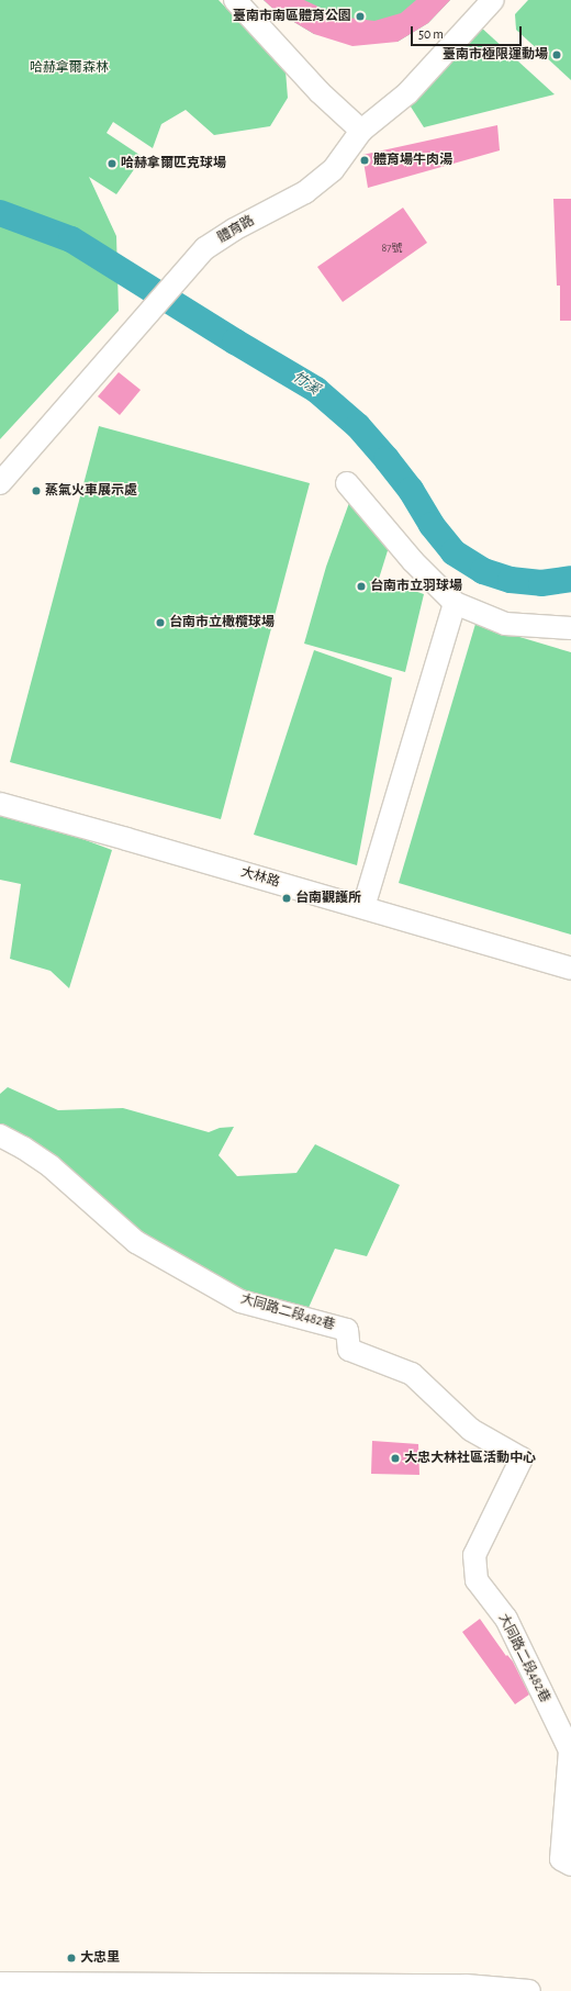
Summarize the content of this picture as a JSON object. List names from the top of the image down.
{
  "streets": {
    "street": ["體育路", "大林路", "大同路二段482巷"]
  },
  "water": ["竹溪"],
  "parks": ["哈赫拿爾森林"],
  "places": [
    "臺南市南區體育公園",
    "臺南市極限運動場",
    "體育場牛肉湯",
    "哈赫拿爾匹克球場",
    "蒸氣火車展示處",
    "台南市立羽球場",
    "台南市立橄欖球場",
    "台南觀護所",
    "大忠大林社區活動中心",
    "大忠里"
  ],
  "house_numbers": ["87號"],
  "scale_bar": "50 m"
}
